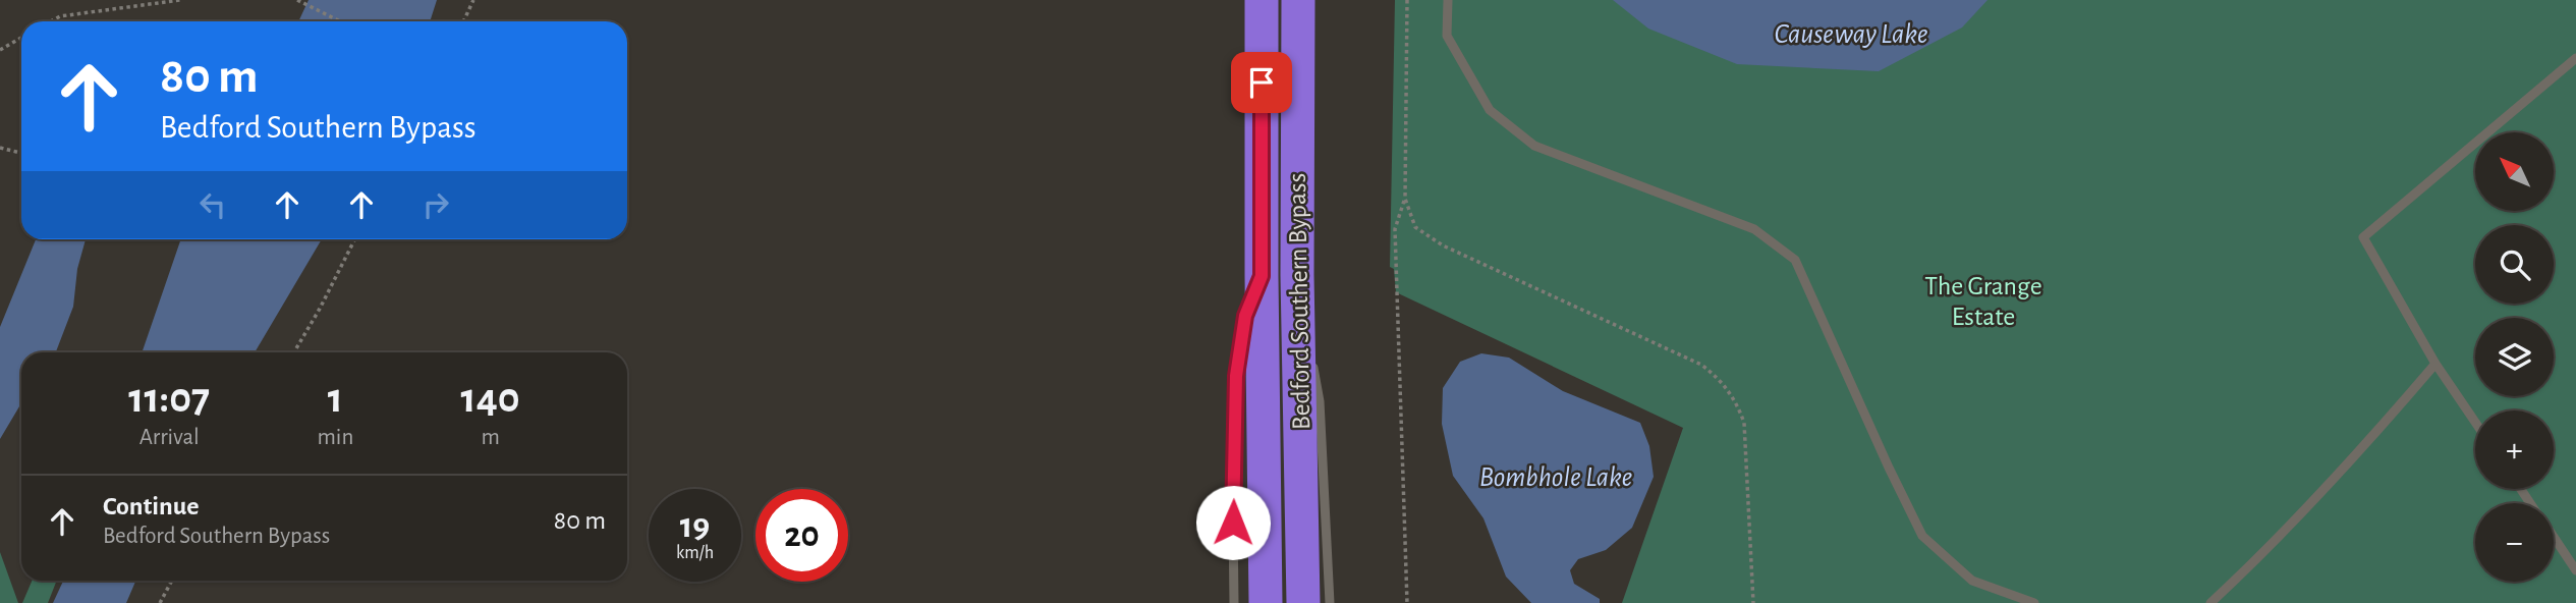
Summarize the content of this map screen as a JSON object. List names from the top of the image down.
{
  "streets": {
    "highway": ["Bedford Southern Bypass"]
  },
  "water": ["Causeway Lake", "Bombhole Lake"],
  "parks": ["The Grange Estate"],
  "north": "top left",
  "page": {
    "turn": ["80 m", "Bedford Southern Bypass"],
    "map_buttons": ["+", "−"],
    "eta": [
      "11:07",
      "Arrival",
      "1",
      "min",
      "140",
      "m"
    ],
    "list": [
      {
        "name": "Continue",
        "note": "Bedford Southern Bypass",
        "value": "80 m"
      }
    ],
    "speed": "19 km/h",
    "limit": "20"
  }
}
